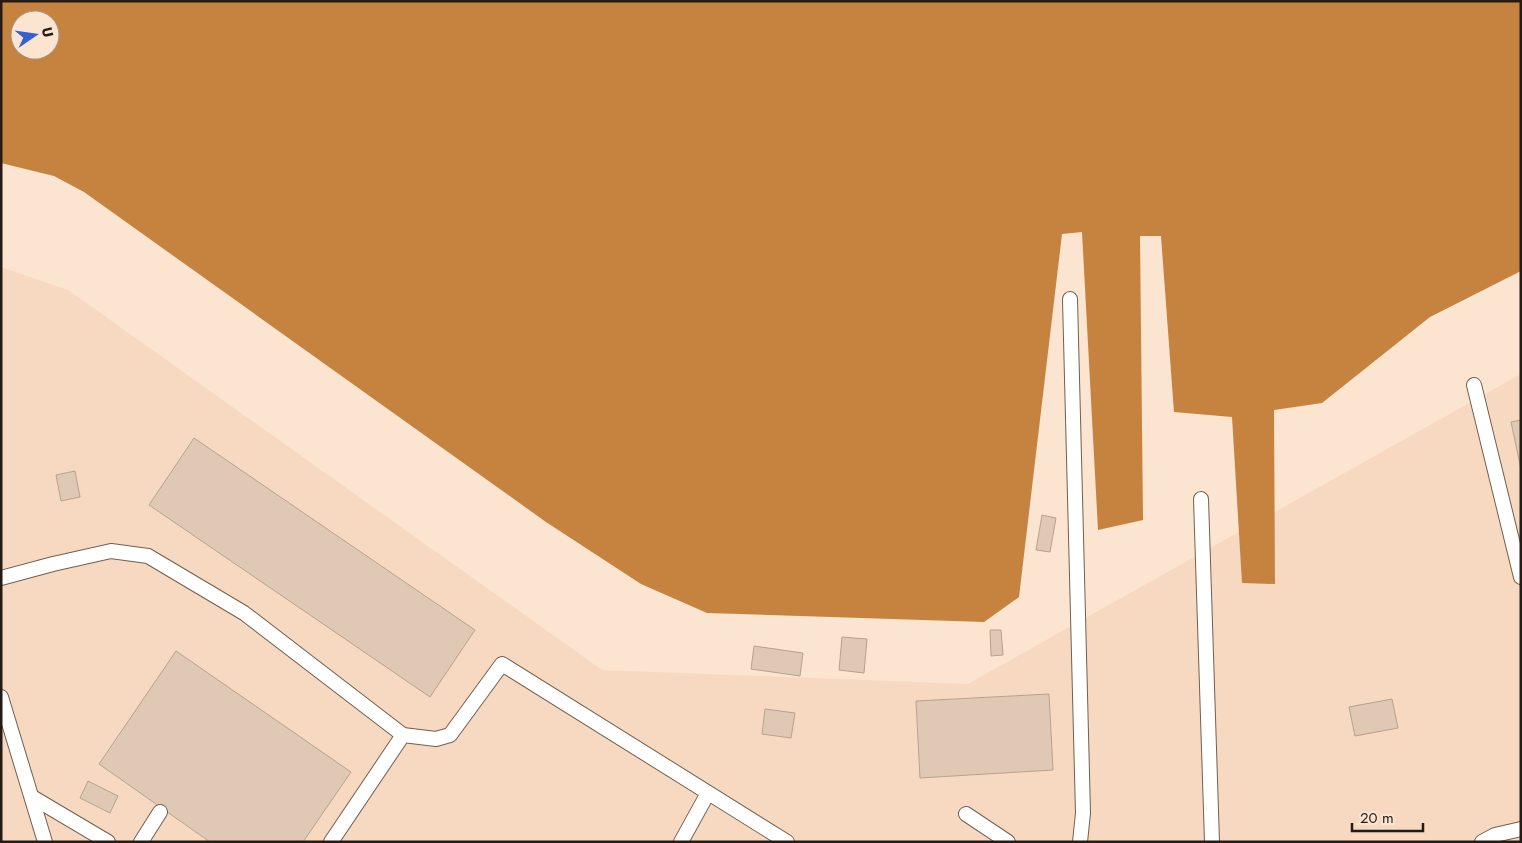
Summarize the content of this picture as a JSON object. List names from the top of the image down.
{
  "scale_bar": "20 m",
  "north": "right"
}
